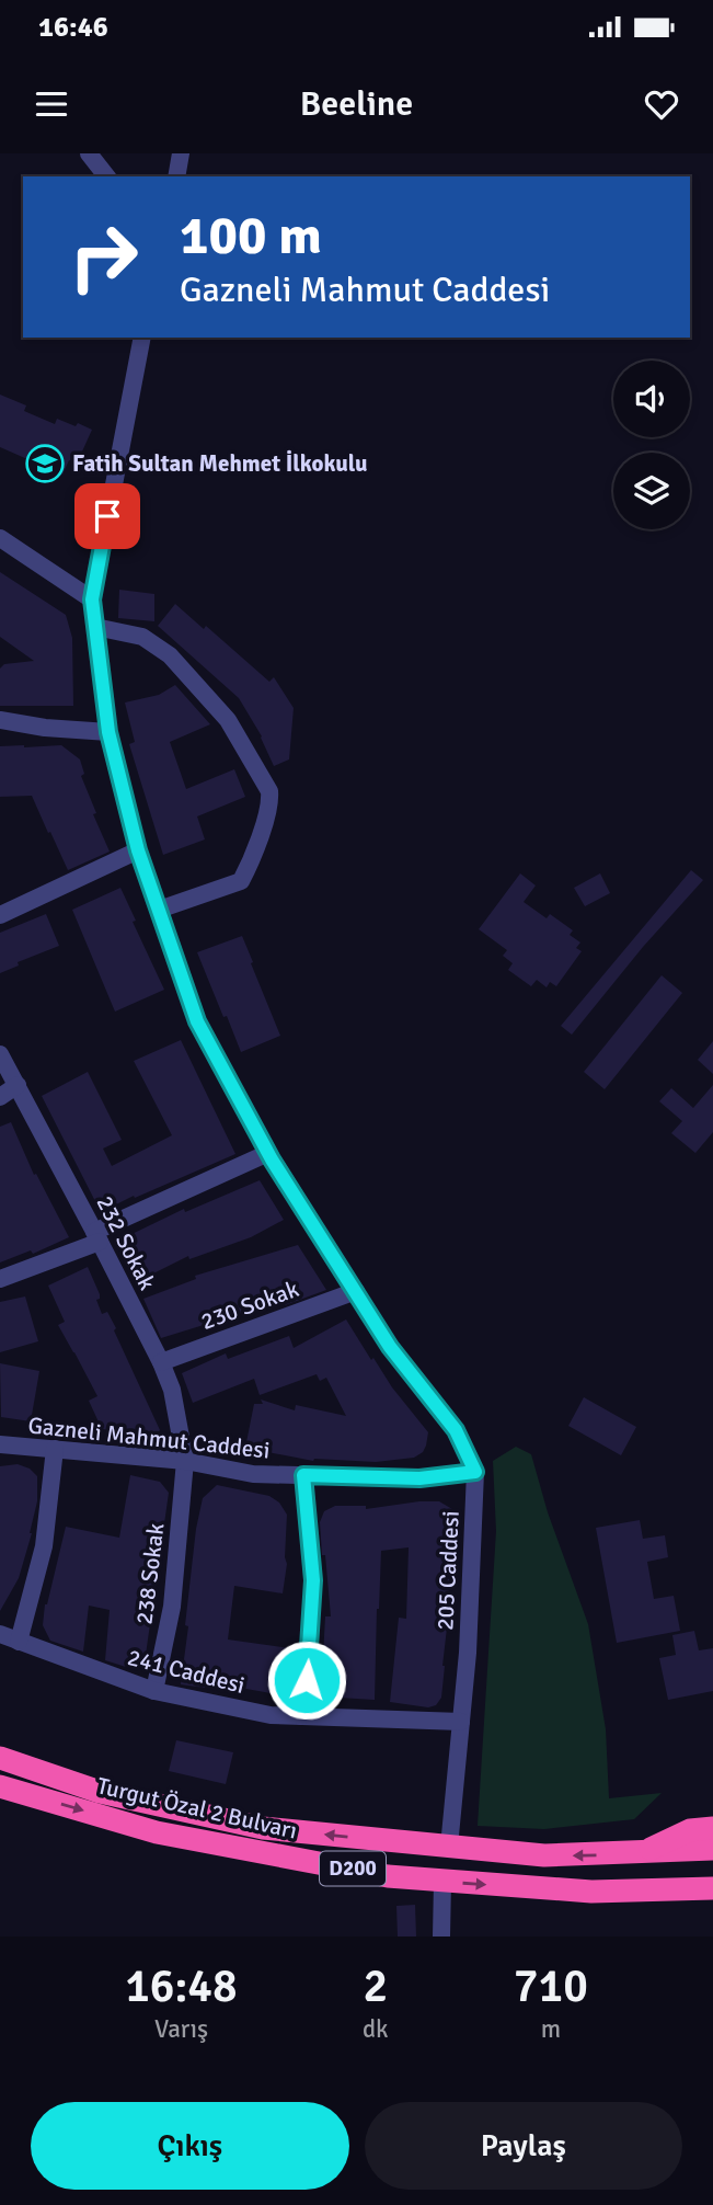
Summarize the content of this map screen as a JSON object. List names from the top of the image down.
{
  "streets": {
    "highway": ["Turgut Özal 2 Bulvarı", "D200"],
    "street": [
      "232 Sokak",
      "230 Sokak",
      "Gazneli Mahmut Caddesi",
      "205 Caddesi",
      "238 Sokak",
      "241 Caddesi"
    ]
  },
  "crossings": [
    ["232 Sokak", "230 Sokak"],
    ["232 Sokak", "Gazneli Mahmut Caddesi"],
    ["232 Sokak", "238 Sokak"],
    ["230 Sokak", "205 Caddesi"],
    ["Gazneli Mahmut Caddesi", "205 Caddesi"],
    ["Gazneli Mahmut Caddesi", "238 Sokak"],
    ["205 Caddesi", "241 Caddesi"],
    ["205 Caddesi", "Turgut Özal 2 Bulvarı"],
    ["238 Sokak", "241 Caddesi"]
  ],
  "places": {
    "school or university": ["Fatih Sultan Mehmet İlkokulu"]
  },
  "page": {
    "status": "16:46",
    "header": "Beeline",
    "turn": ["100 m", "Gazneli Mahmut Caddesi"],
    "eta": [
      "16:48",
      "Varış",
      "2",
      "dk",
      "710",
      "m"
    ],
    "buttons": ["Çıkış", "Paylaş"]
  }
}
